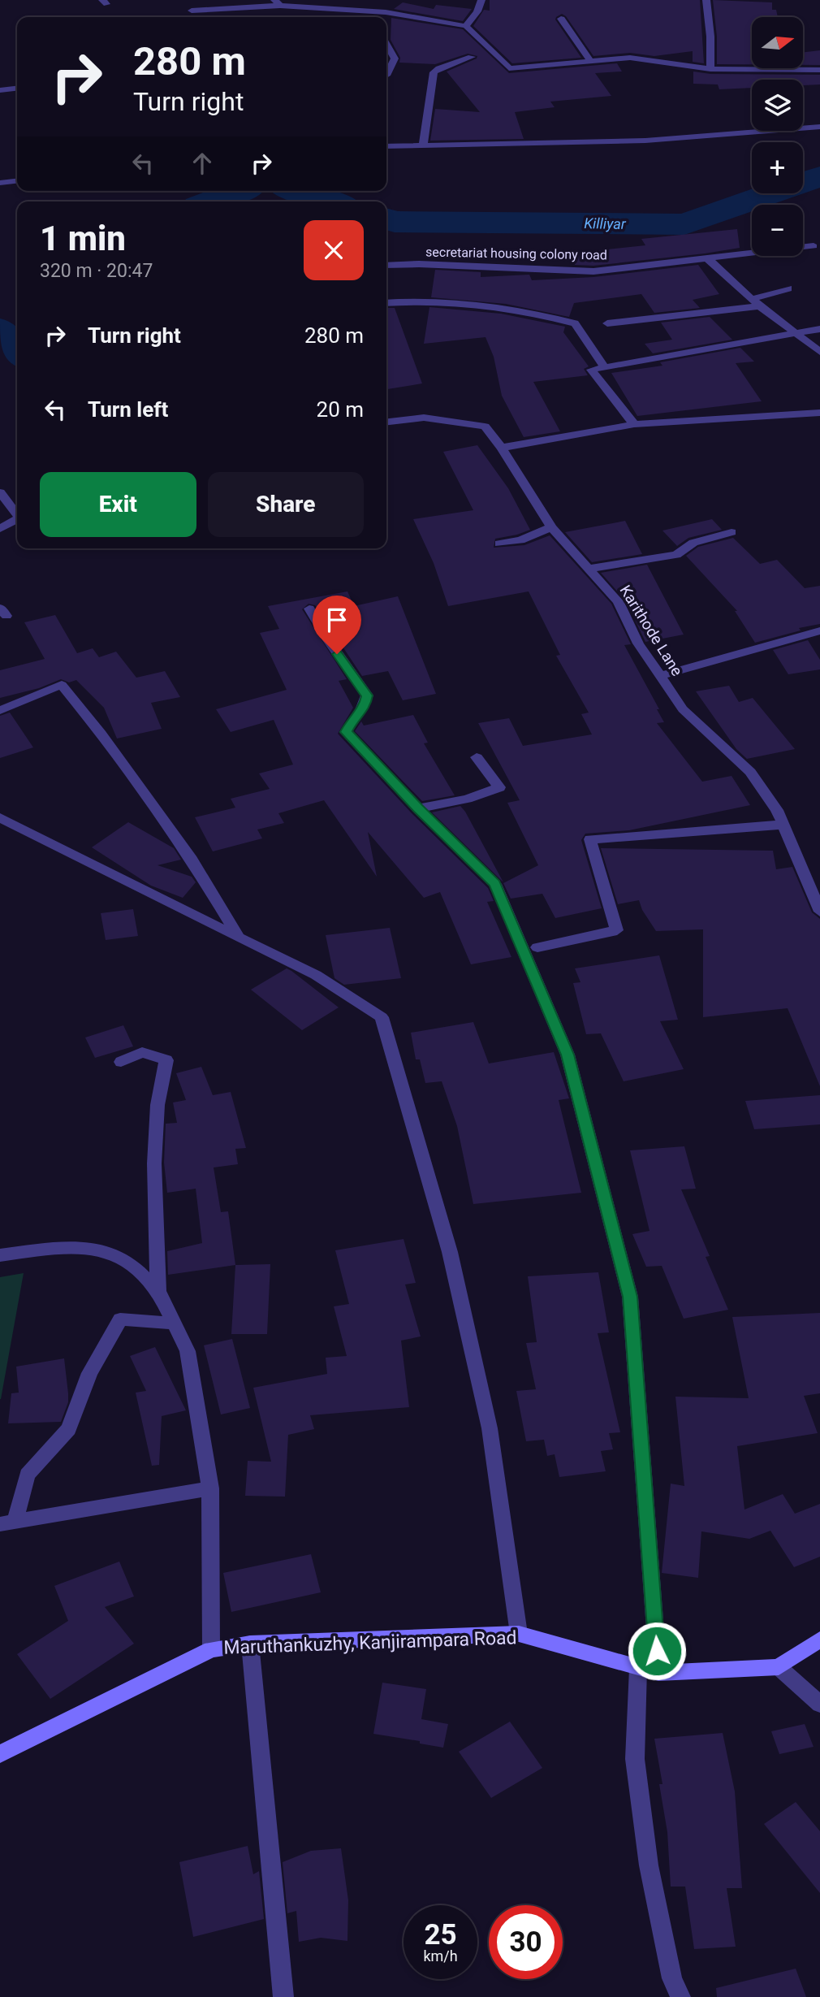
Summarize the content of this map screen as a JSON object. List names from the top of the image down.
{
  "streets": {
    "main road": ["Maruthankuzhy, Kanjirampara Road"],
    "street": ["secretariat housing colony road", "Karithode Lane"]
  },
  "water": ["Killiyar"],
  "north": "right",
  "page": {
    "map_buttons": ["+", "−"],
    "turn": ["280 m", "Turn right"],
    "heading": ["1 min", "320 m · 20:47"],
    "list": [
      {
        "name": "Turn right",
        "value": "280 m"
      },
      {
        "name": "Turn left",
        "value": "20 m"
      }
    ],
    "buttons": ["Exit", "Share"],
    "speed": "25 km/h",
    "limit": "30"
  }
}
